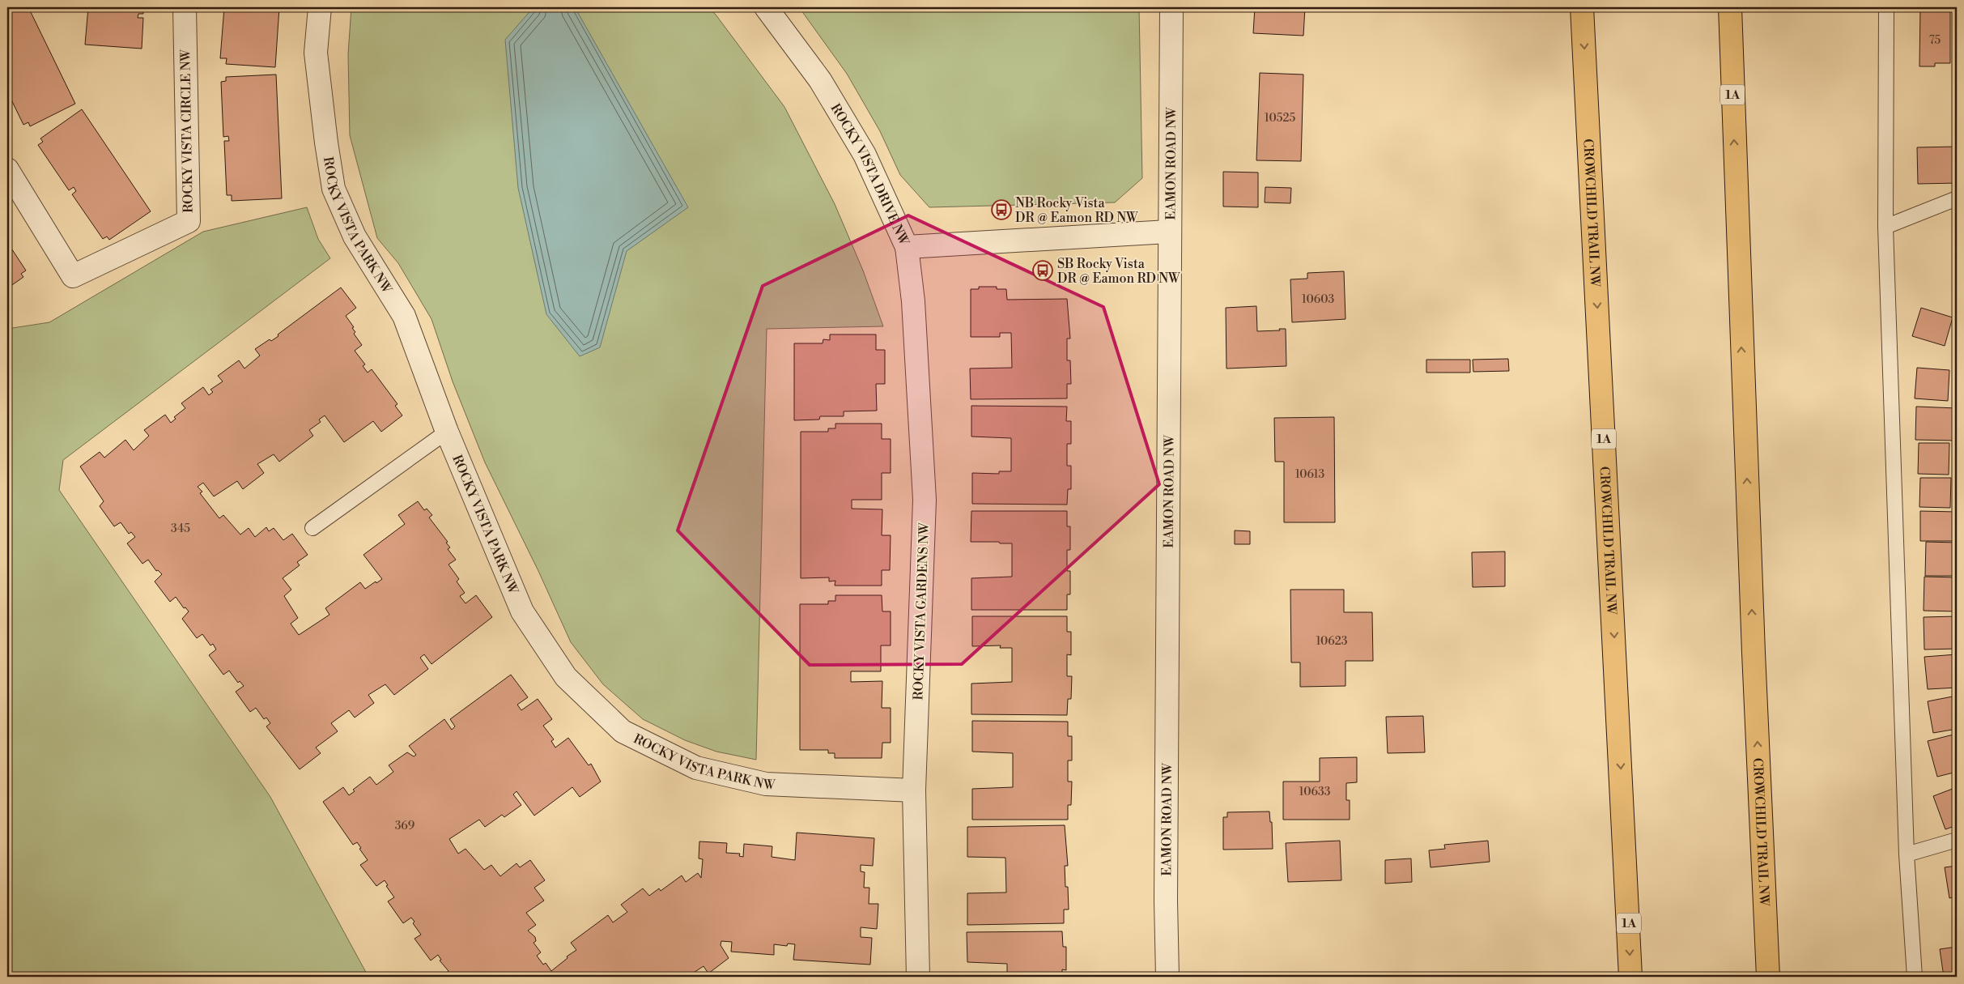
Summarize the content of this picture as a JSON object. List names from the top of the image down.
{
  "streets": {
    "highway": ["1A", "CROWCHILD TRAIL NW"],
    "street": [
      "ROCKY VISTA CIRCLE NW",
      "EAMON ROAD NW",
      "ROCKY VISTA DRIVE NW",
      "ROCKY VISTA PARK NW",
      "ROCKY VISTA GARDENS NW"
    ]
  },
  "crossings": [
    ["EAMON ROAD NW", "ROCKY VISTA DRIVE NW"],
    ["ROCKY VISTA DRIVE NW", "ROCKY VISTA GARDENS NW"],
    ["ROCKY VISTA PARK NW", "ROCKY VISTA GARDENS NW"]
  ],
  "places": {
    "bus stop": ["NB Rocky Vista DR @ Eamon RD NW", "SB Rocky Vista DR @ Eamon RD NW"]
  },
  "house_numbers": [
    "75",
    "10525",
    "10603",
    "10613",
    "345",
    "10623",
    "10633",
    "369"
  ]
}
